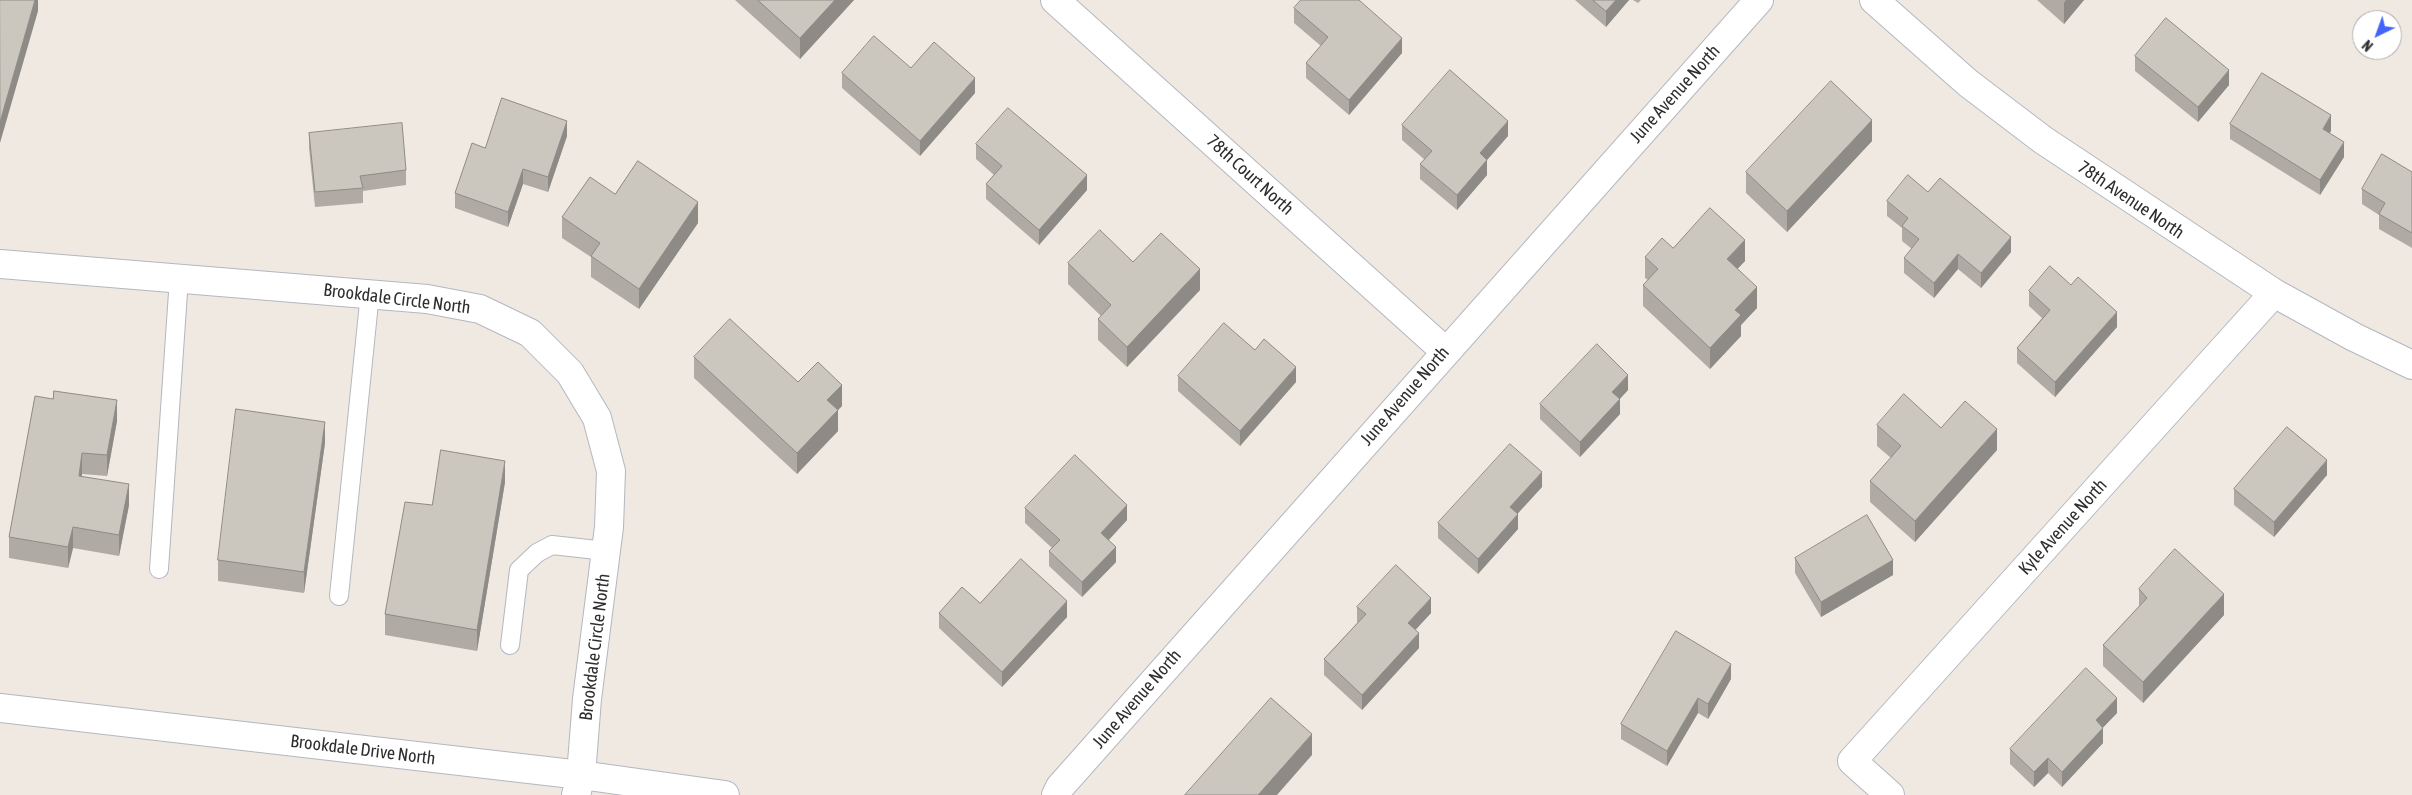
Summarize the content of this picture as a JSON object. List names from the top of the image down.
{
  "streets": {
    "street": [
      "June Avenue North",
      "78th Court North",
      "78th Avenue North",
      "Brookdale Circle North",
      "Kyle Avenue North",
      "Brookdale Drive North"
    ]
  },
  "crossings": [
    ["June Avenue North", "78th Court North"],
    ["78th Avenue North", "Kyle Avenue North"],
    ["Brookdale Circle North", "Brookdale Drive North"]
  ],
  "north": "bottom left"
}
